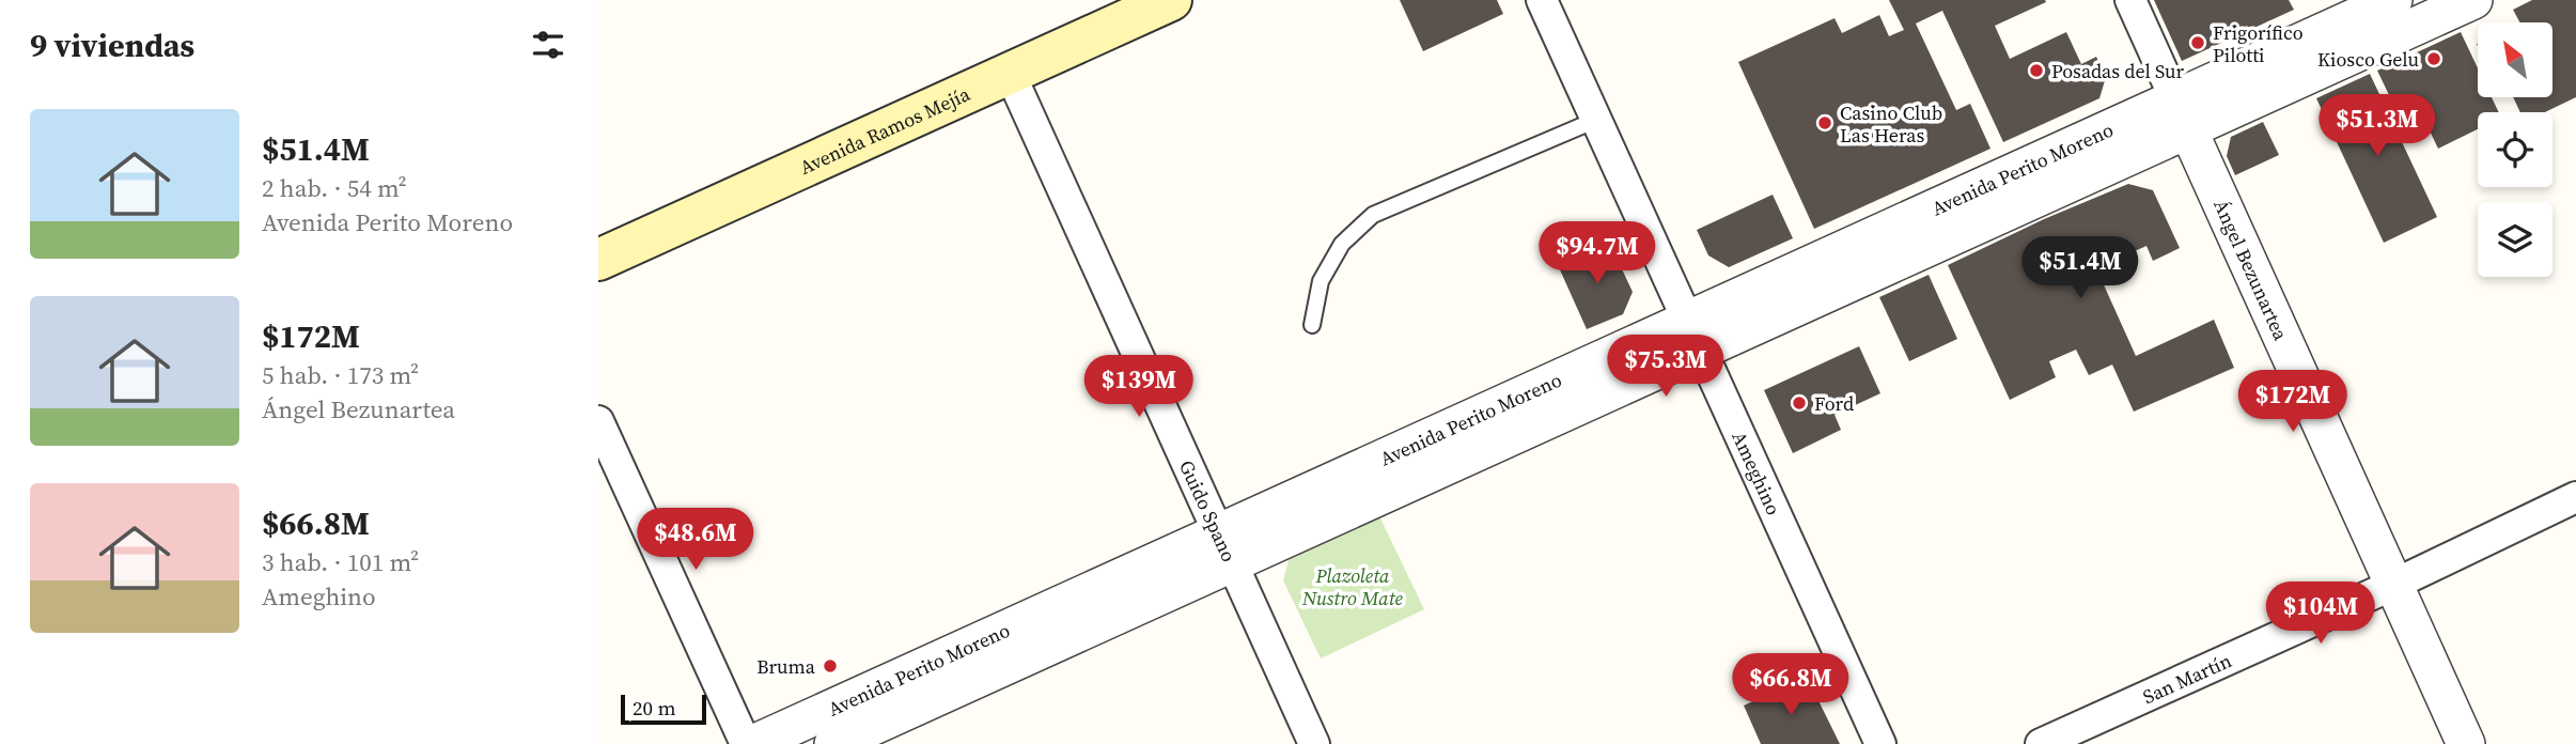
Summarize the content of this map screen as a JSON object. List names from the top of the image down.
{
  "streets": {
    "main road": ["Avenida Ramos Mejía"],
    "street": [
      "Avenida Perito Moreno",
      "Ángel Bezunartea",
      "Ameghino",
      "Guido Spano",
      "San Martín"
    ]
  },
  "crossings": [
    ["Avenida Ramos Mejía", "Guido Spano"],
    ["Avenida Perito Moreno", "Ángel Bezunartea"],
    ["Avenida Perito Moreno", "Ameghino"],
    ["Avenida Perito Moreno", "Guido Spano"],
    ["Ángel Bezunartea", "San Martín"]
  ],
  "parks": ["Plazoleta Nustro Mate"],
  "places": [
    "Frigorífico Pilotti",
    "Kiosco Gelu",
    "Posadas del Sur",
    "Casino Club Las Heras",
    "Ford",
    "Bruma"
  ],
  "scale_bar": "20 m",
  "north": "top left",
  "page": {
    "heading": "9 viviendas",
    "list": [
      {
        "name": "$51.4M",
        "note": "2 hab. · 54 m² · Avenida Perito Moreno"
      },
      {
        "name": "$172M",
        "note": "5 hab. · 173 m² · Ángel Bezunartea"
      },
      {
        "name": "$66.8M",
        "note": "3 hab. · 101 m² · Ameghino"
      }
    ],
    "price": [
      "$51.3M",
      "$94.7M",
      "$51.4M",
      "$75.3M",
      "$139M",
      "$172M",
      "$48.6M",
      "$104M",
      "$66.8M"
    ],
    "scale": "20 m"
  }
}
